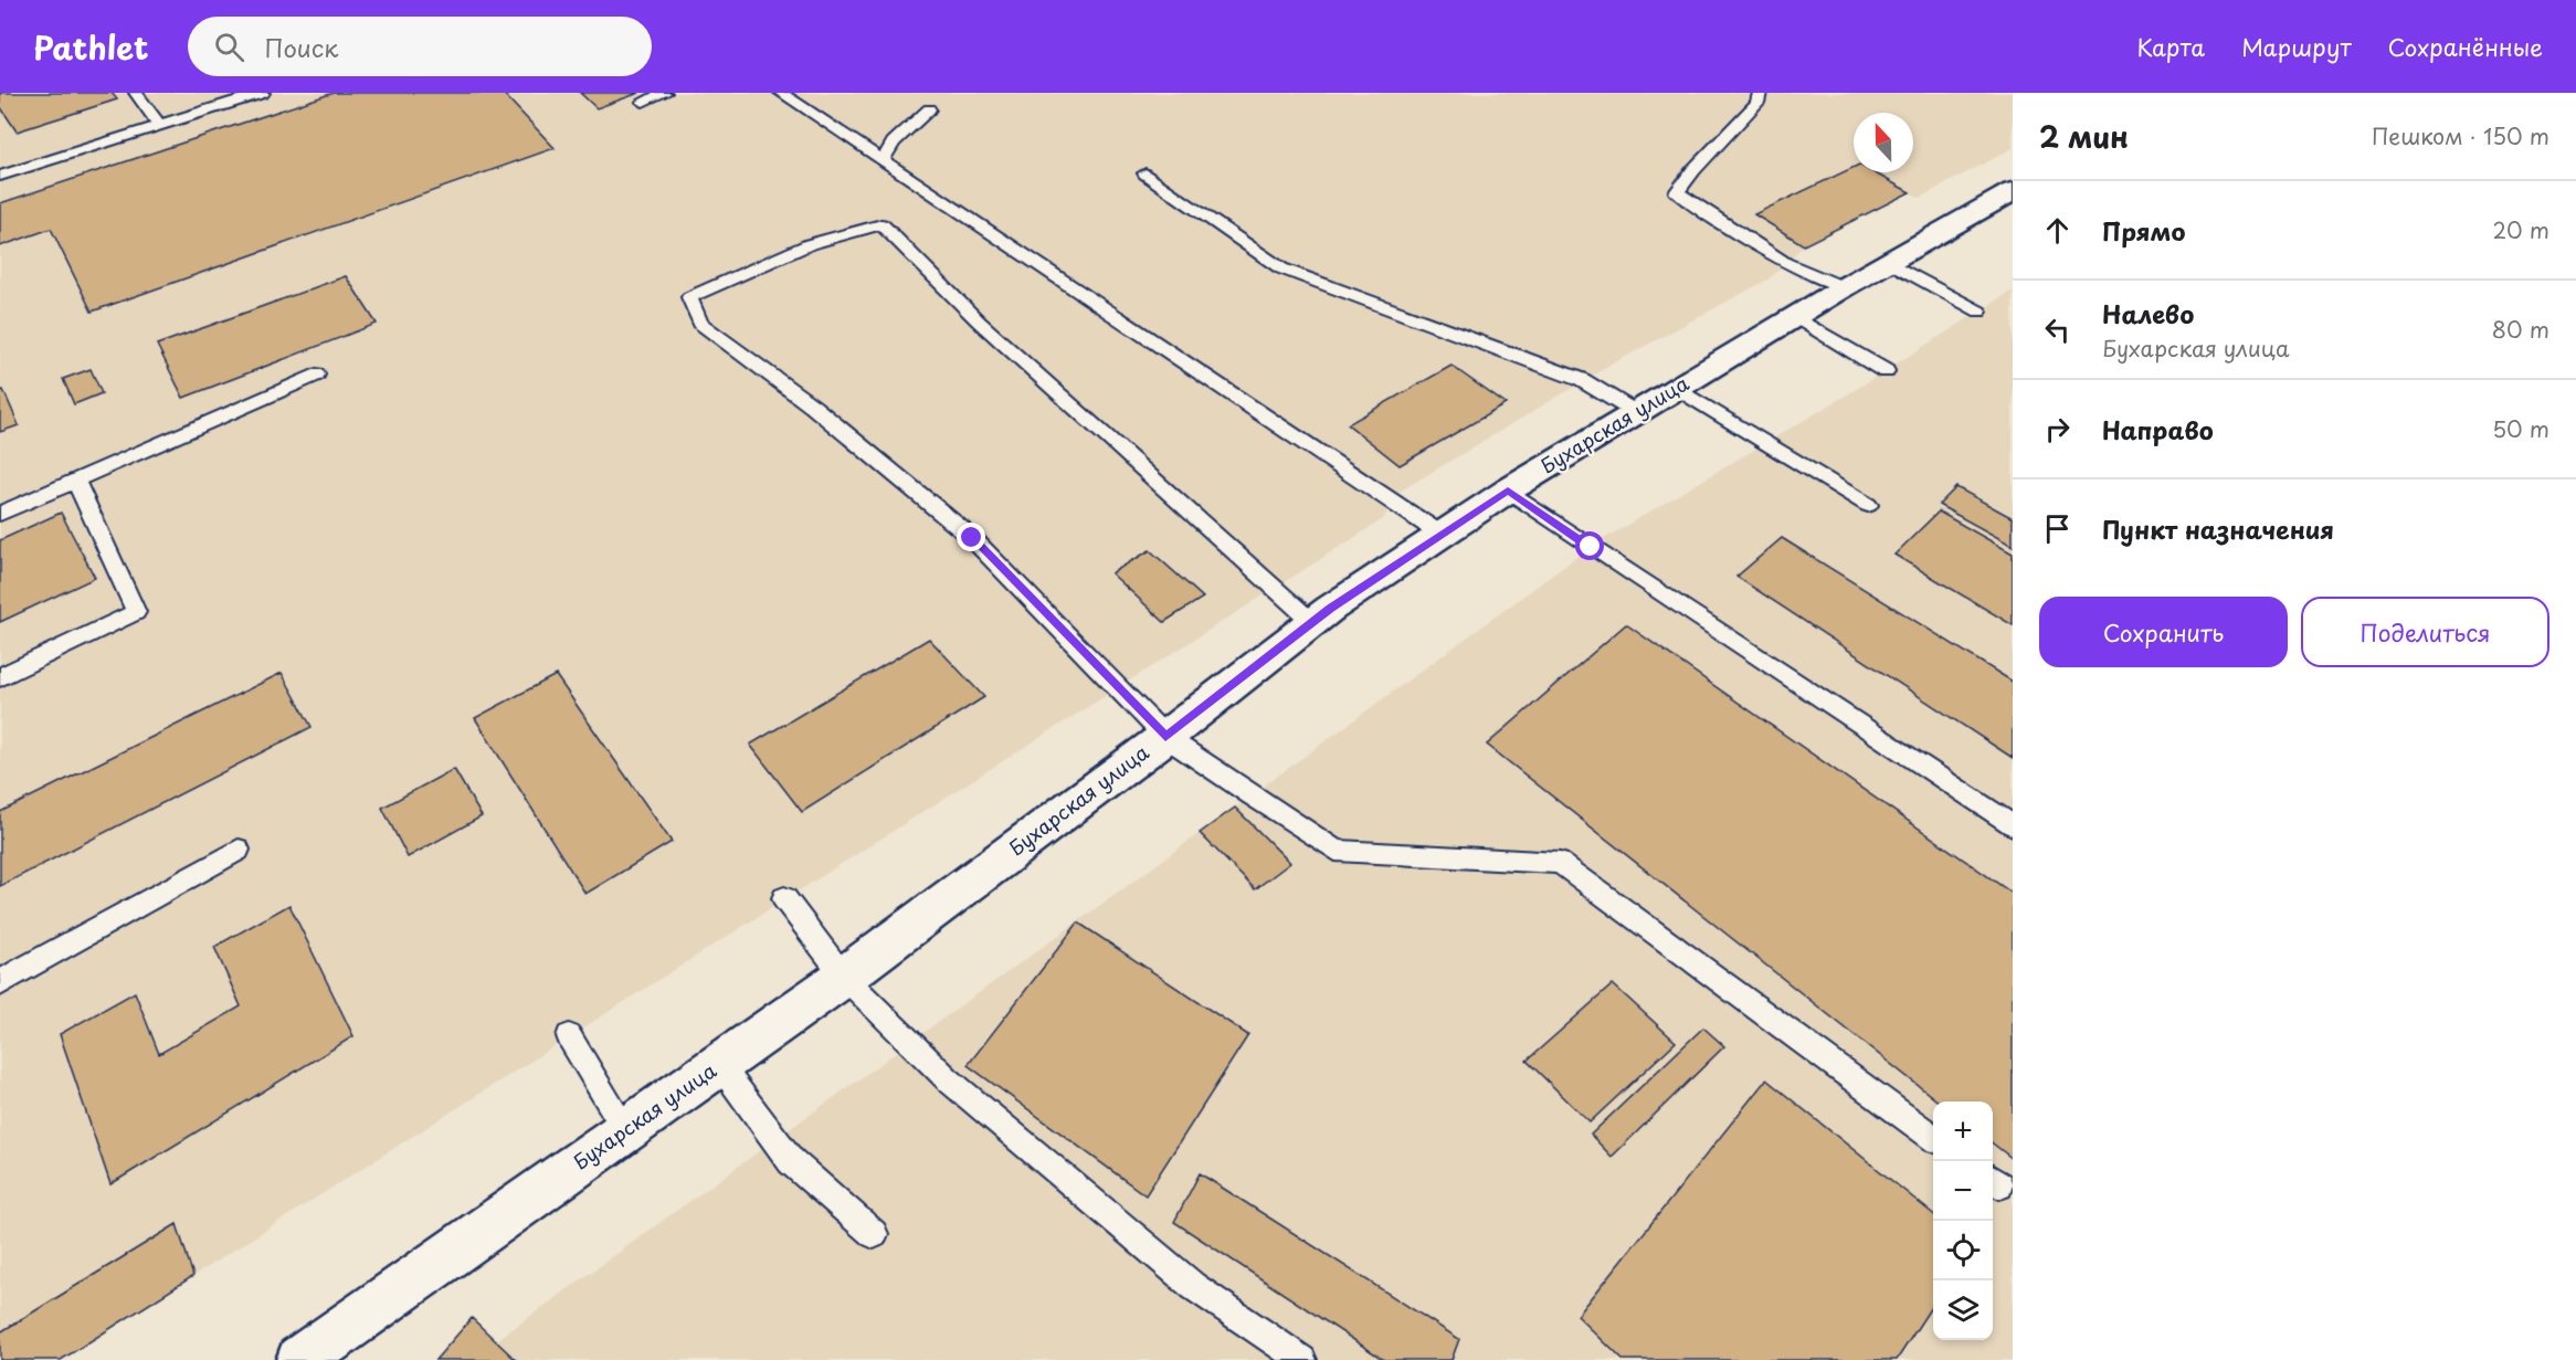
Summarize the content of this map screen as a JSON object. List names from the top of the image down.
{
  "streets": {
    "street": ["Бухарская улица"]
  },
  "north": "top",
  "page": {
    "header": "Pathlet",
    "search": "Поиск",
    "nav": ["Карта", "Маршрут", "Сохранённые"],
    "heading": ["2 мин", "Пешком · 150 m"],
    "list": [
      ["Прямо", "20 m"],
      ["Налево", "Бухарская улица", "80 m"],
      ["Направо", "50 m"],
      "Пункт назначения"
    ],
    "buttons": ["Сохранить", "Поделиться"],
    "map_buttons": ["+", "−"]
  }
}
